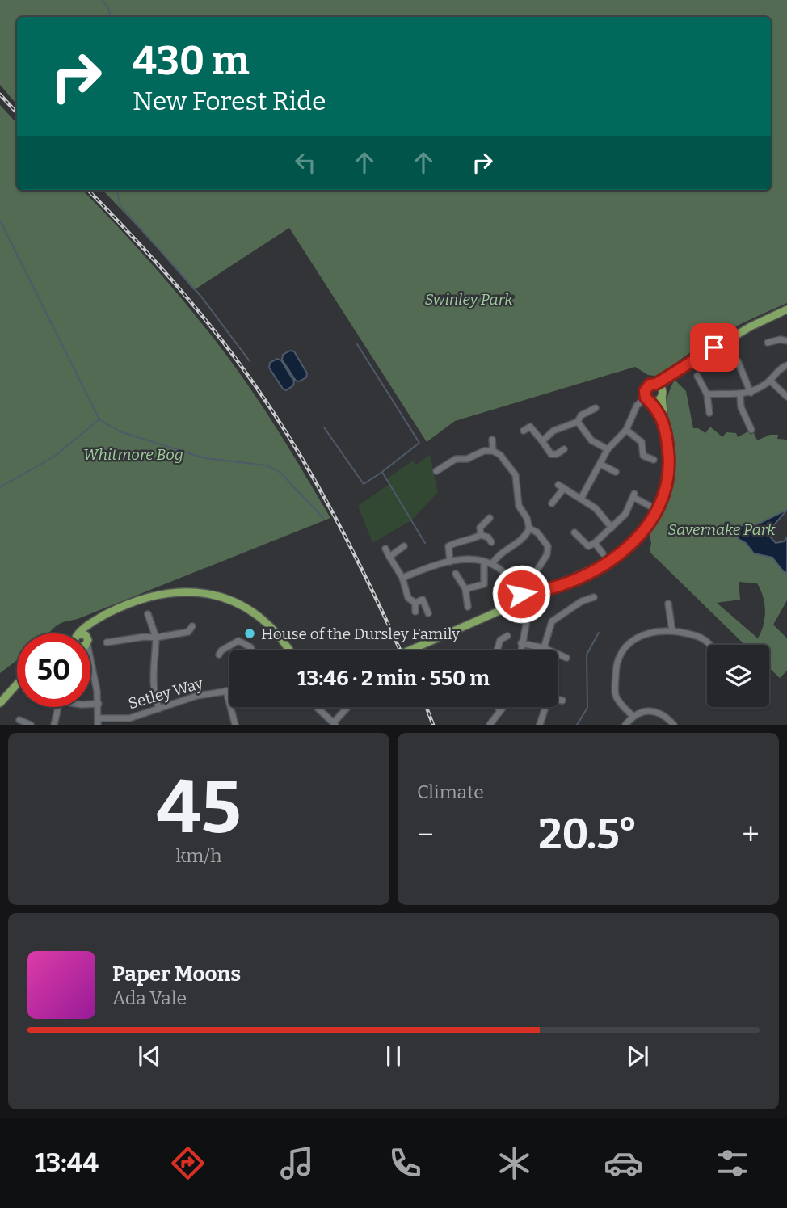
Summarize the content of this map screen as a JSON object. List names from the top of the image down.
{
  "streets": {
    "street": ["Setley Way"]
  },
  "parks": ["Swinley Park", "Whitmore Bog", "Savernake Park"],
  "places": ["House of the Dursley Family"],
  "page": {
    "turn": ["430 m", "New Forest Ride"],
    "limit": "50",
    "trip": "13:46 · 2 min · 550 m",
    "tile": [
      ["45", "km/h"],
      "Climate"
    ],
    "heat": ["−", "20.5°", "+"],
    "song": ["Paper Moons", "Ada Vale"],
    "tabs": "13:44"
  }
}
